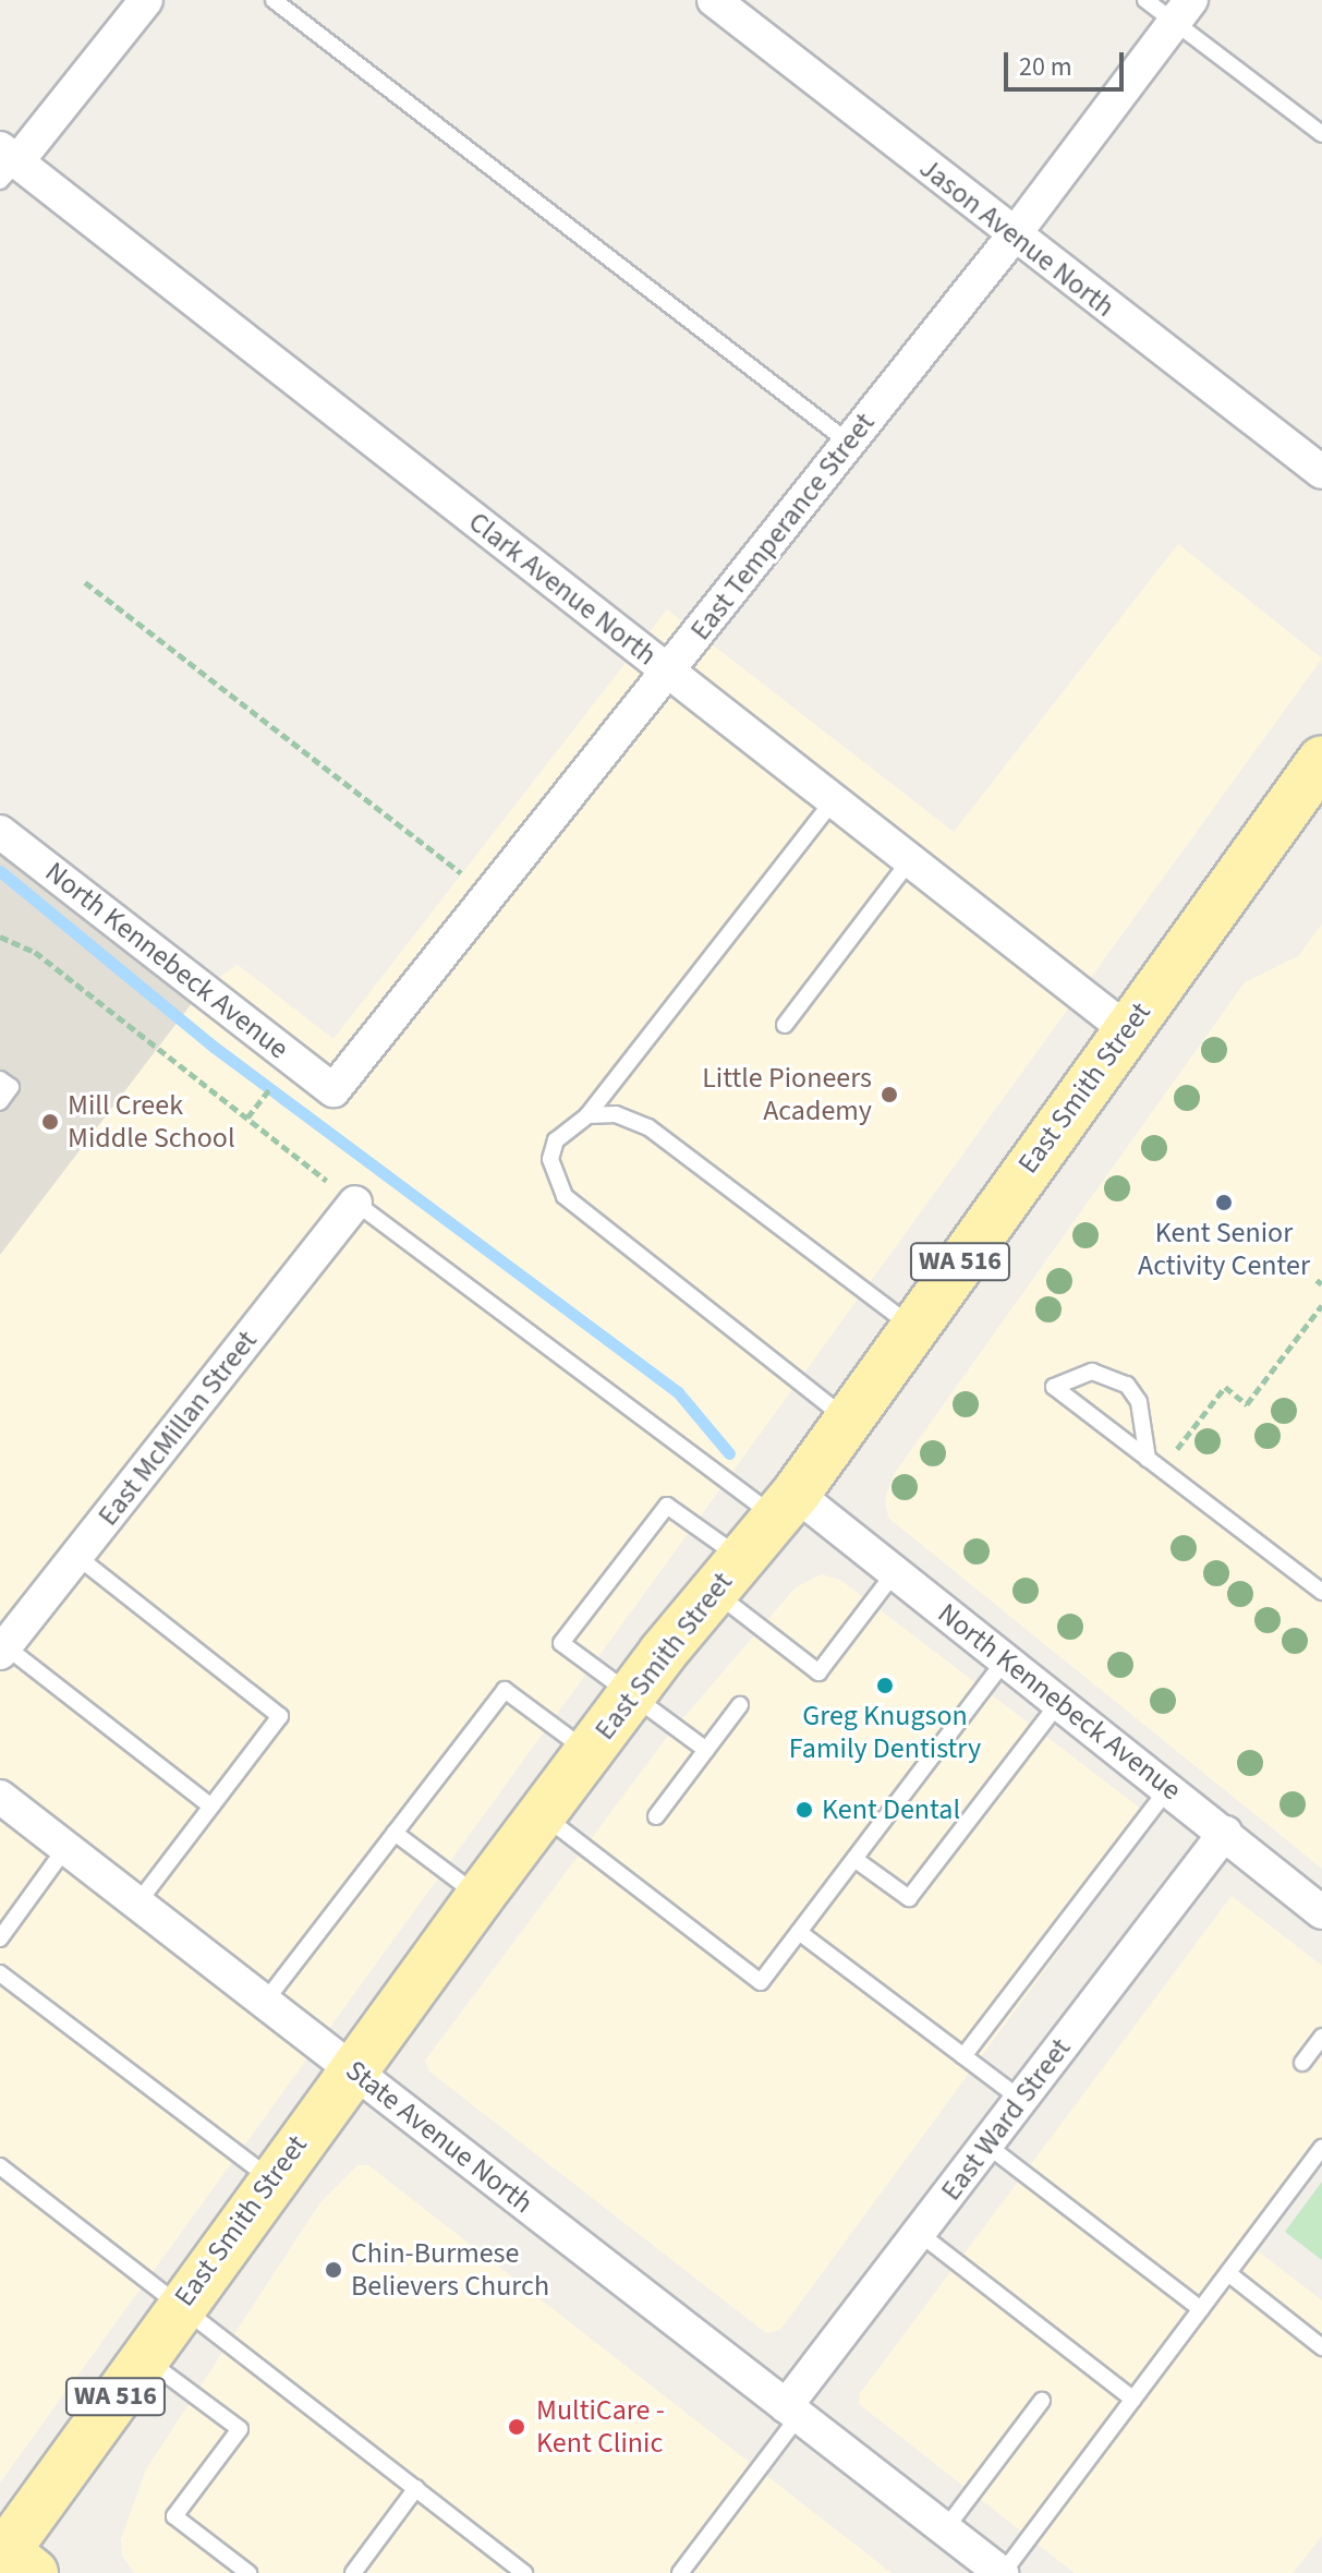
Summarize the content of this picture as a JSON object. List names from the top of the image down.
{
  "streets": {
    "main road": ["East Smith Street", "WA 516"],
    "street": [
      "Jason Avenue North",
      "East Temperance Street",
      "Clark Avenue North",
      "North Kennebeck Avenue",
      "East McMillan Street",
      "East Ward Street",
      "State Avenue North"
    ]
  },
  "crossings": [
    ["Jason Avenue North", "East Temperance Street"],
    ["East Temperance Street", "Clark Avenue North"],
    ["East Temperance Street", "North Kennebeck Avenue"],
    ["Clark Avenue North", "East Smith Street"],
    ["North Kennebeck Avenue", "East Smith Street"],
    ["North Kennebeck Avenue", "East Ward Street"],
    ["East Smith Street", "State Avenue North"],
    ["East Ward Street", "State Avenue North"]
  ],
  "places": [
    "Little Pioneers Academy",
    "Mill Creek Middle School",
    "Kent Senior Activity Center",
    "Greg Knugson Family Dentistry",
    "Kent Dental",
    "Chin-Burmese Believers Church",
    "MultiCare - Kent Clinic"
  ],
  "scale_bar": "20 m"
}
